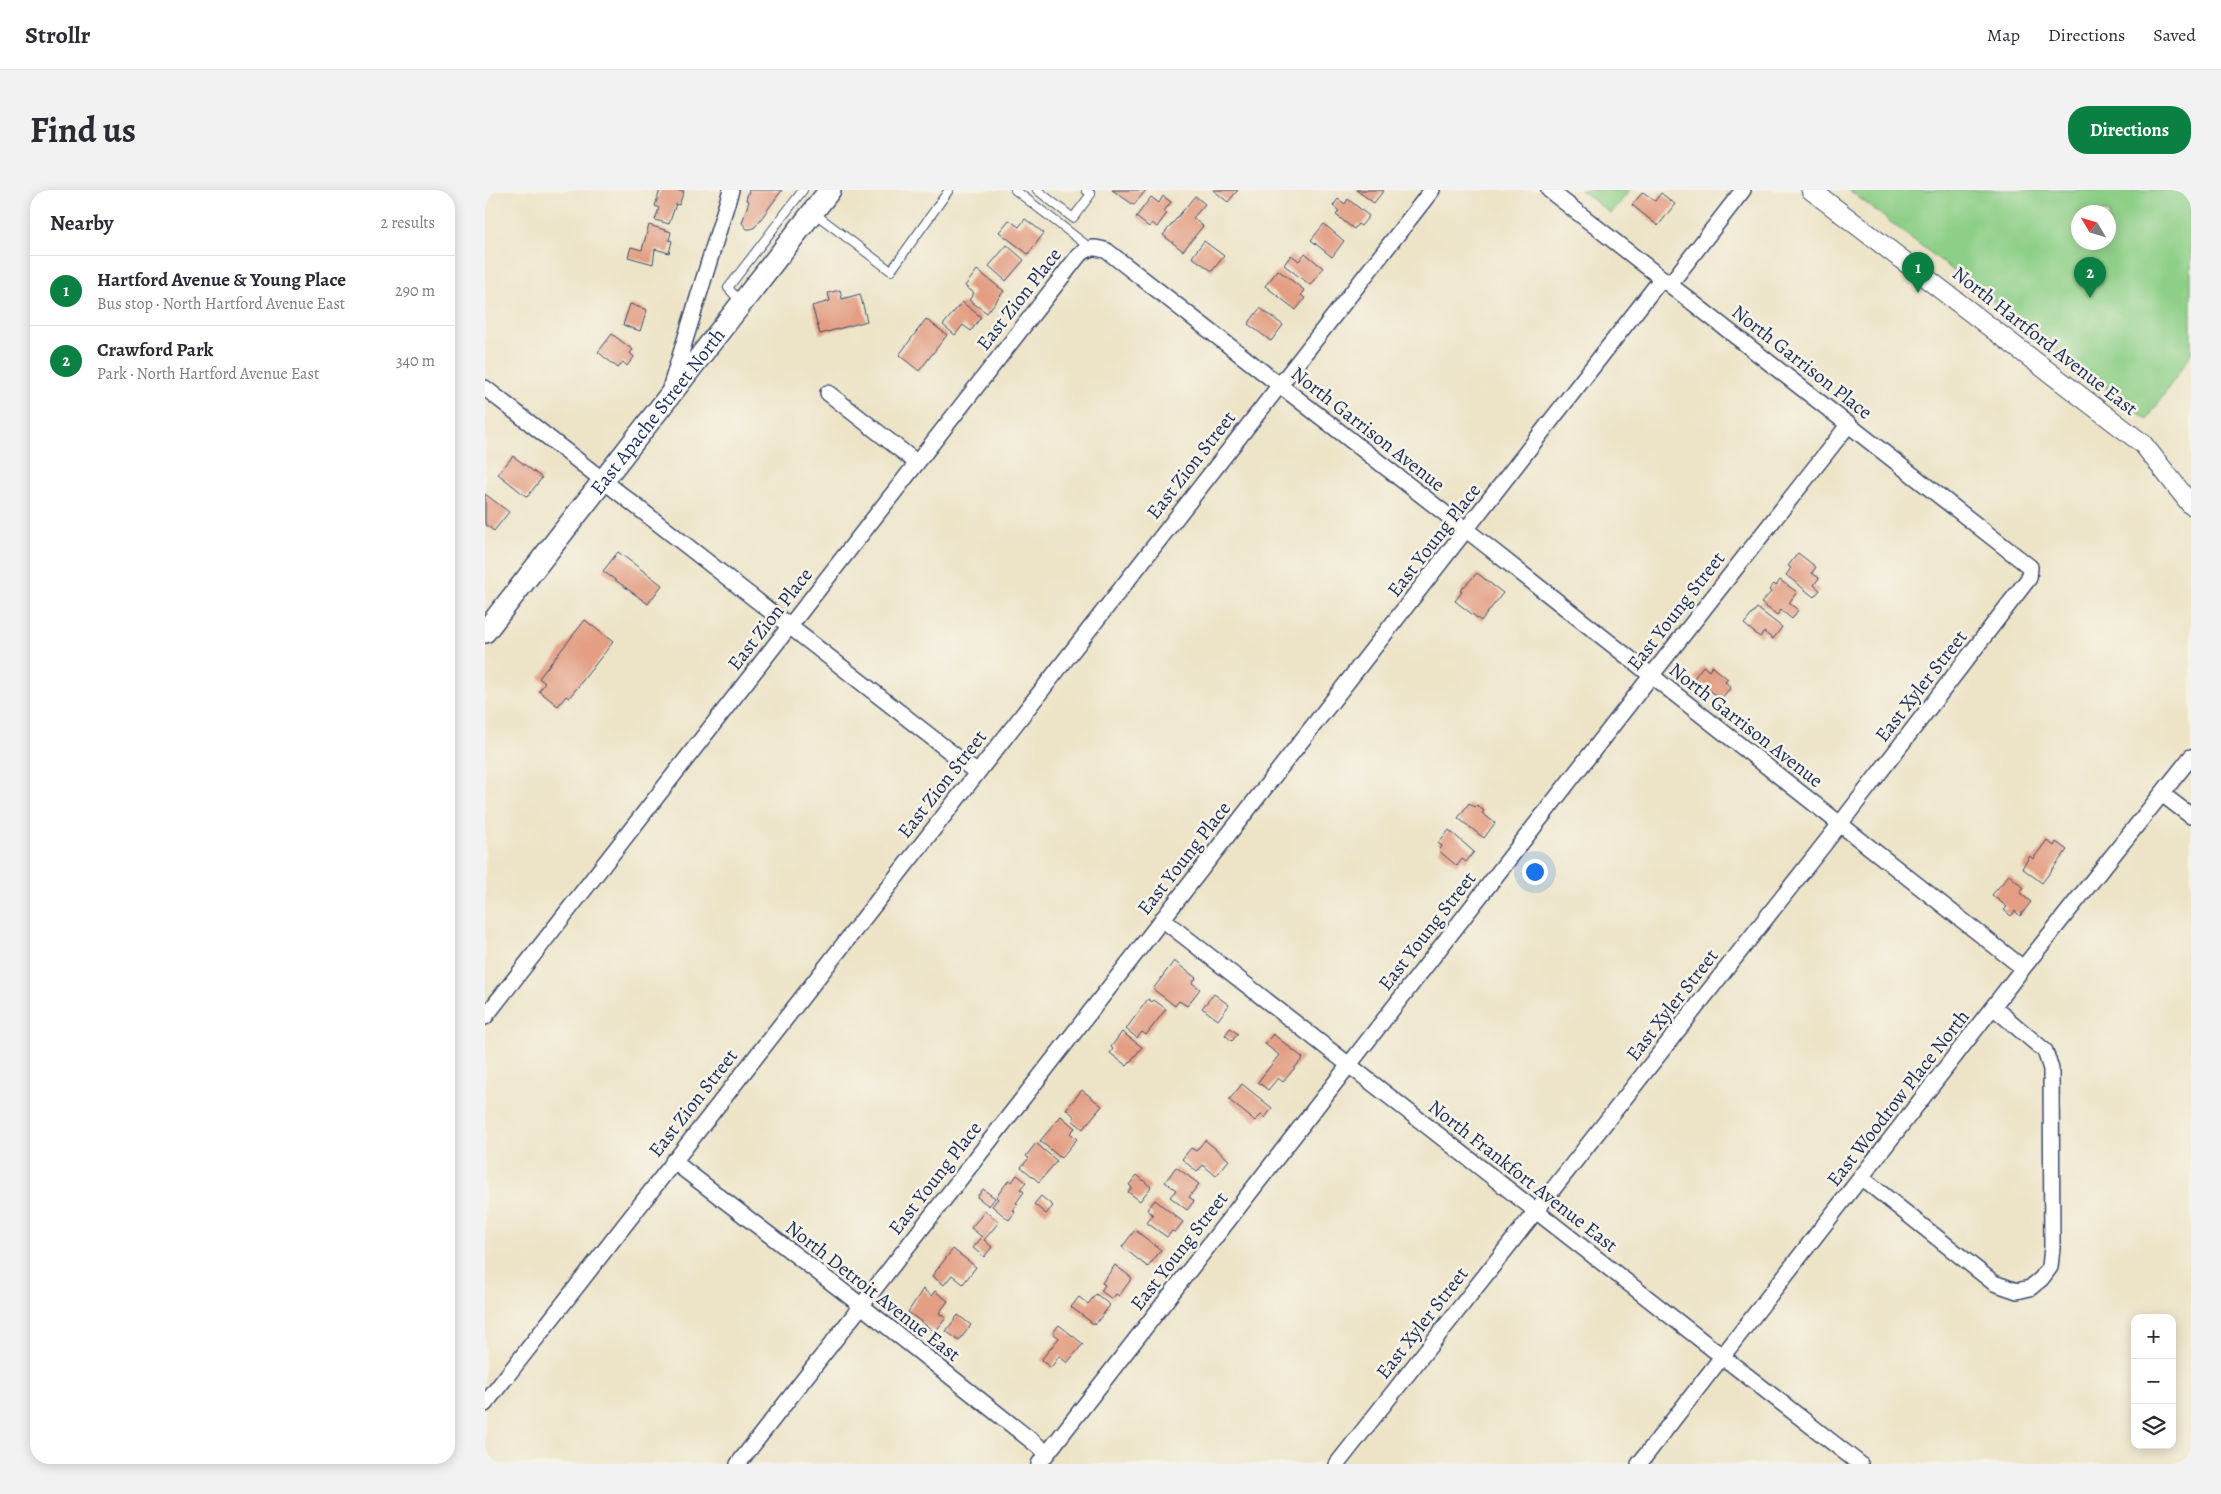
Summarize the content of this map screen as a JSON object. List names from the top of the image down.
{
  "streets": {
    "main road": ["East Apache Street North"],
    "street": [
      "East Zion Place",
      "North Hartford Avenue East",
      "North Garrison Place",
      "North Garrison Avenue",
      "East Zion Street",
      "East Young Place",
      "East Young Street",
      "East Xyler Street",
      "East Woodrow Place North",
      "North Frankfort Avenue East",
      "North Detroit Avenue East"
    ]
  },
  "crossings": [
    ["East Zion Place", "North Garrison Avenue"],
    ["North Garrison Place", "East Young Place"],
    ["North Garrison Place", "East Young Street"],
    ["North Garrison Place", "East Xyler Street"],
    ["North Garrison Avenue", "East Zion Street"],
    ["North Garrison Avenue", "East Young Place"],
    ["North Garrison Avenue", "East Young Street"],
    ["North Garrison Avenue", "East Xyler Street"],
    ["North Garrison Avenue", "East Woodrow Place North"],
    ["East Zion Street", "North Detroit Avenue East"],
    ["East Young Place", "North Frankfort Avenue East"],
    ["East Young Place", "North Detroit Avenue East"],
    ["East Young Street", "North Frankfort Avenue East"],
    ["East Young Street", "North Detroit Avenue East"],
    ["East Xyler Street", "North Frankfort Avenue East"],
    ["East Woodrow Place North", "North Frankfort Avenue East"]
  ],
  "north": "top left",
  "page": {
    "header": "Strollr",
    "nav": ["Map", "Directions", "Saved"],
    "title": "Find us",
    "buttons": "Directions",
    "heading": ["Nearby", "2 results"],
    "pins": ["1", "2"],
    "list": [
      {
        "mark": "1",
        "name": "Hartford Avenue & Young Place",
        "note": "Bus stop · North Hartford Avenue East",
        "value": "290 m"
      },
      {
        "mark": "2",
        "name": "Crawford Park",
        "note": "Park · North Hartford Avenue East",
        "value": "340 m"
      }
    ],
    "map_buttons": ["+", "−"]
  }
}
